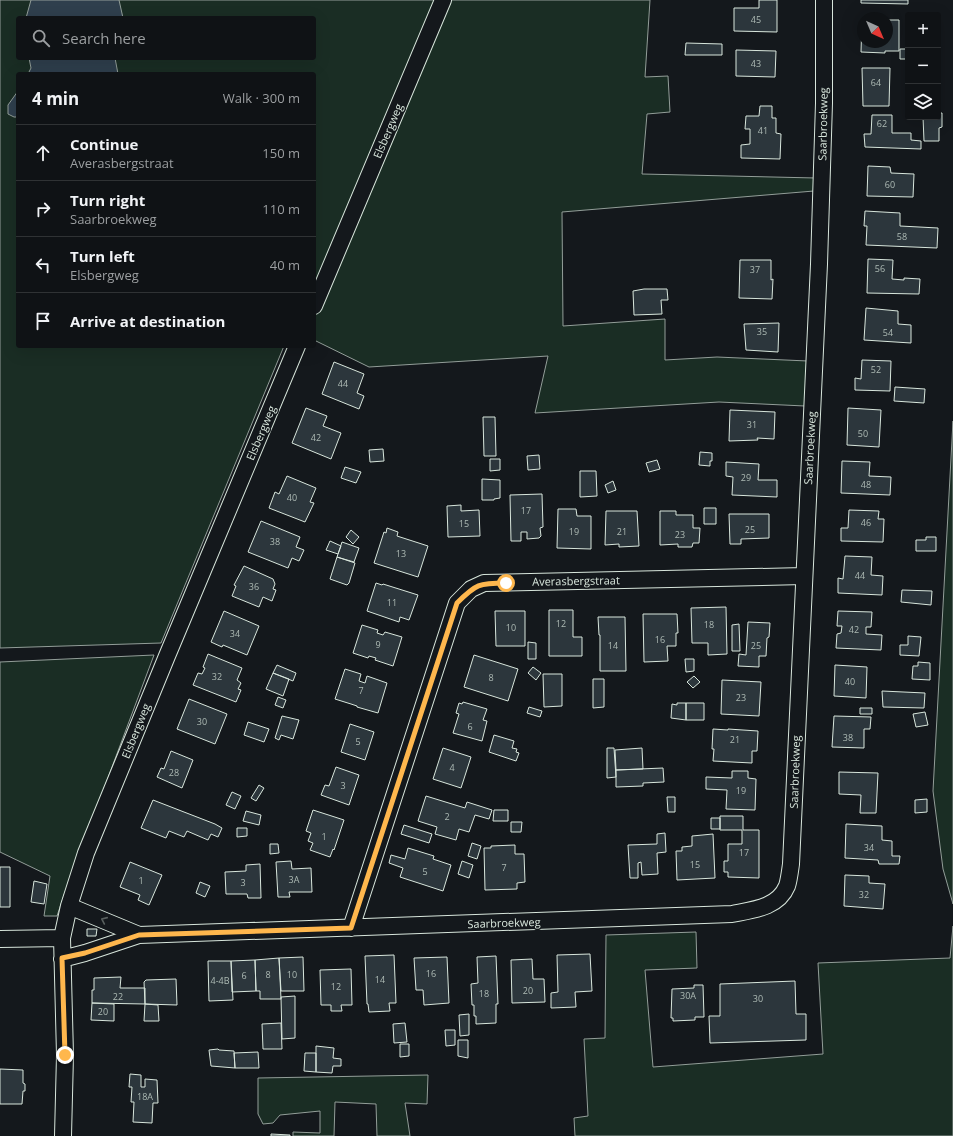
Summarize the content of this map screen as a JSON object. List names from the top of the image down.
{
  "streets": {
    "street": ["Saarbroekweg", "Elsbergweg", "Averasbergstraat"]
  },
  "crossings": [
    ["Saarbroekweg", "Elsbergweg"],
    ["Saarbroekweg", "Averasbergstraat"]
  ],
  "house_numbers": [
    "45",
    "43",
    "64",
    "62",
    "41",
    "60",
    "58",
    "56",
    "37",
    "35",
    "54",
    "52",
    "44",
    "31",
    "50",
    "42",
    "29",
    "48",
    "40",
    "17",
    "46",
    "15",
    "25",
    "19",
    "21",
    "23",
    "38",
    "13",
    "44",
    "36",
    "11",
    "12",
    "18",
    "10",
    "42",
    "34",
    "16",
    "9",
    "14",
    "25",
    "32",
    "8",
    "40",
    "7",
    "23",
    "30",
    "6",
    "38",
    "21",
    "5",
    "4",
    "28",
    "3",
    "19",
    "2",
    "1",
    "34",
    "17",
    "15",
    "7",
    "5",
    "3A",
    "1",
    "3",
    "32",
    "16",
    "8",
    "10",
    "6",
    "14",
    "4-4B",
    "12",
    "20",
    "18",
    "30A",
    "22",
    "30",
    "20",
    "18A"
  ],
  "north": "bottom right",
  "page": {
    "map_buttons": ["+", "−"],
    "search": "Search here",
    "heading": ["4 min", "Walk · 300 m"],
    "list": [
      ["Continue", "Averasbergstraat", "150 m"],
      ["Turn right", "Saarbroekweg", "110 m"],
      ["Turn left", "Elsbergweg", "40 m"],
      "Arrive at destination"
    ]
  }
}
